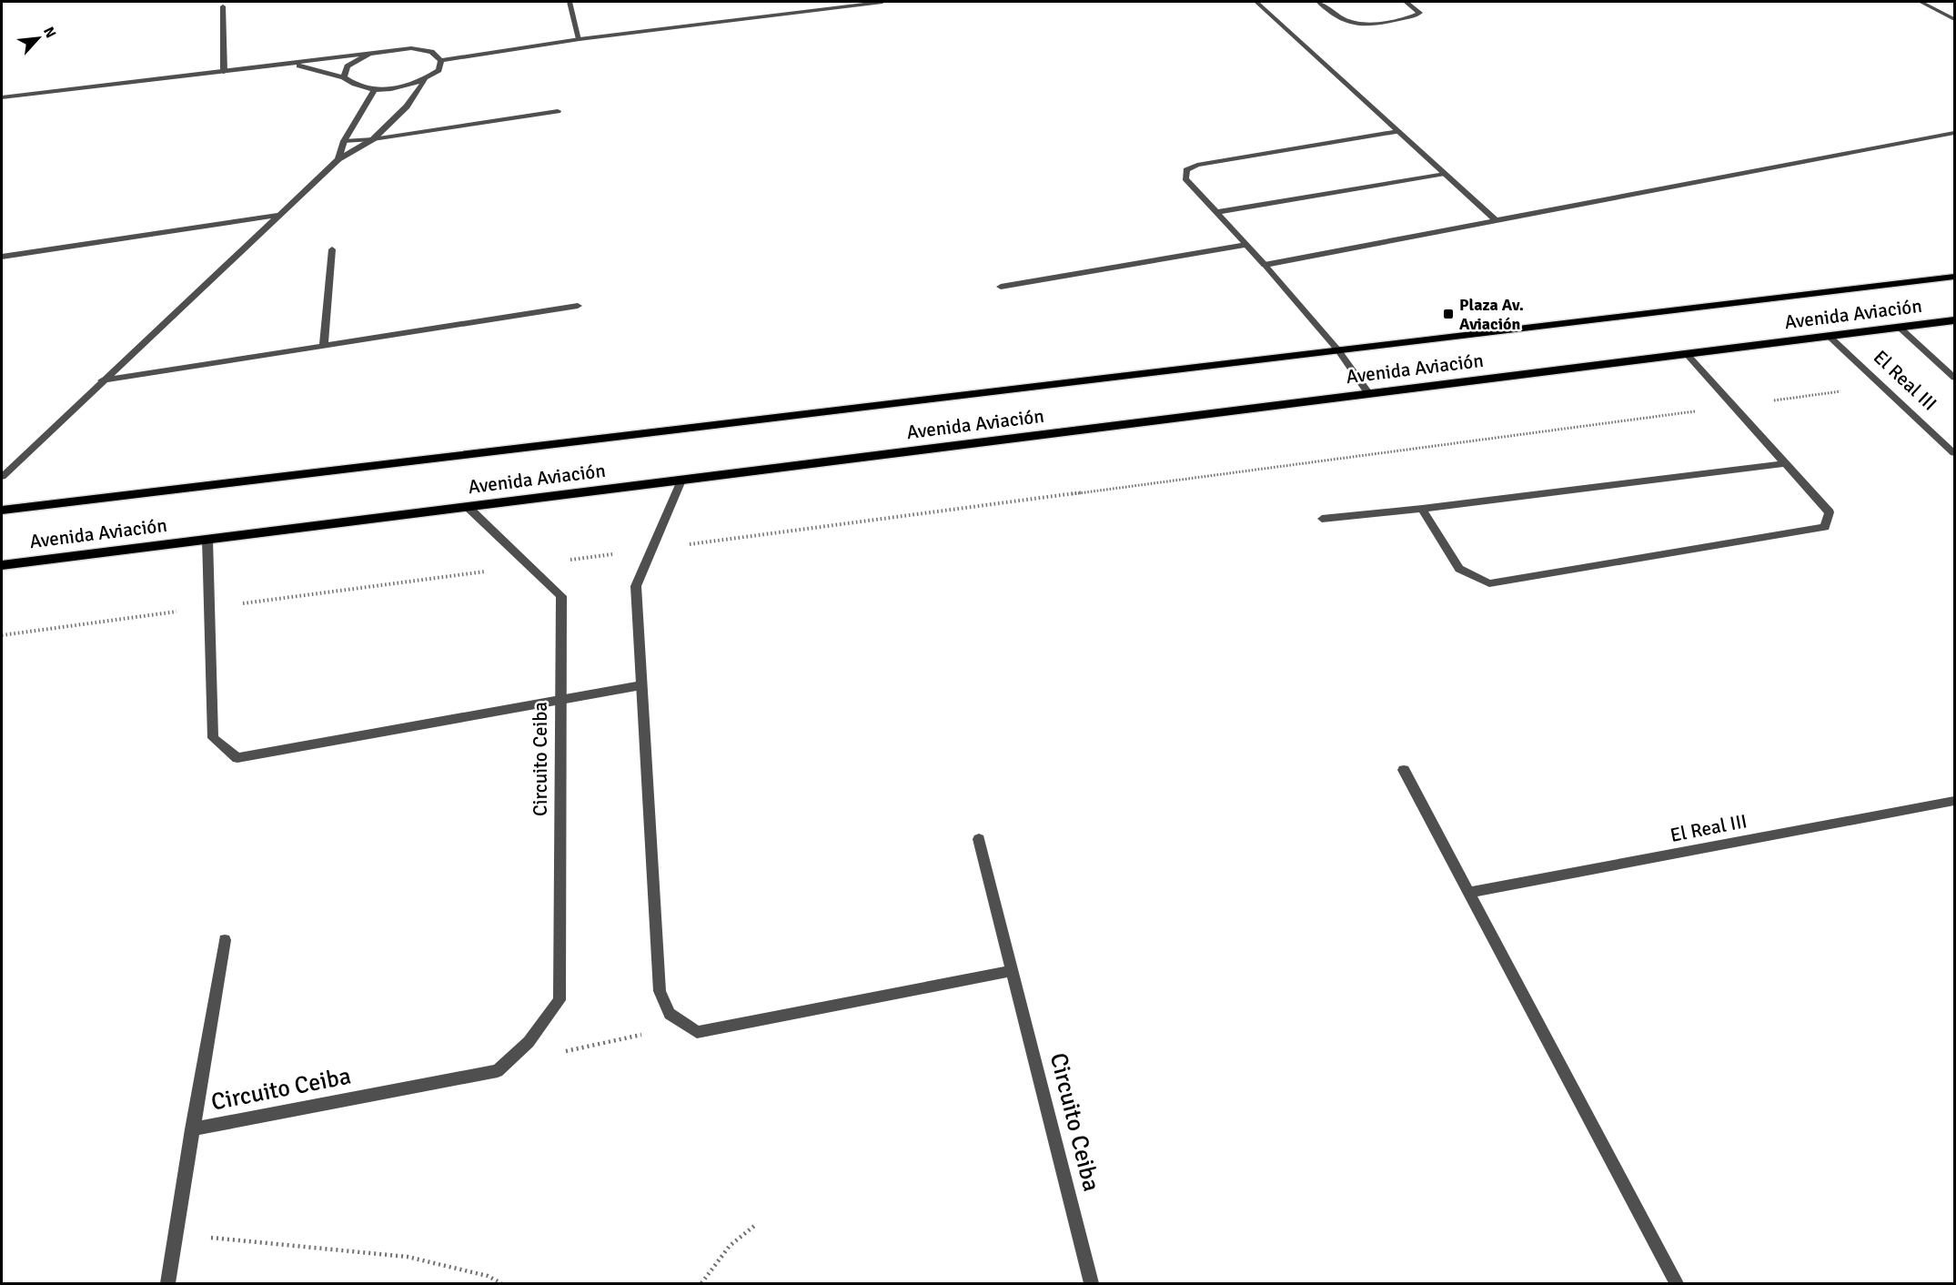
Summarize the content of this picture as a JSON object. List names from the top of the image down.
{
  "streets": {
    "main road": ["Avenida Aviación"],
    "street": ["El Real III", "Circuito Ceiba"]
  },
  "crossings": [
    ["Avenida Aviación", "El Real III"],
    ["Avenida Aviación", "Circuito Ceiba"]
  ],
  "places": {
    "transit": ["Plaza Av. Aviación"]
  },
  "north": "top right"
}
